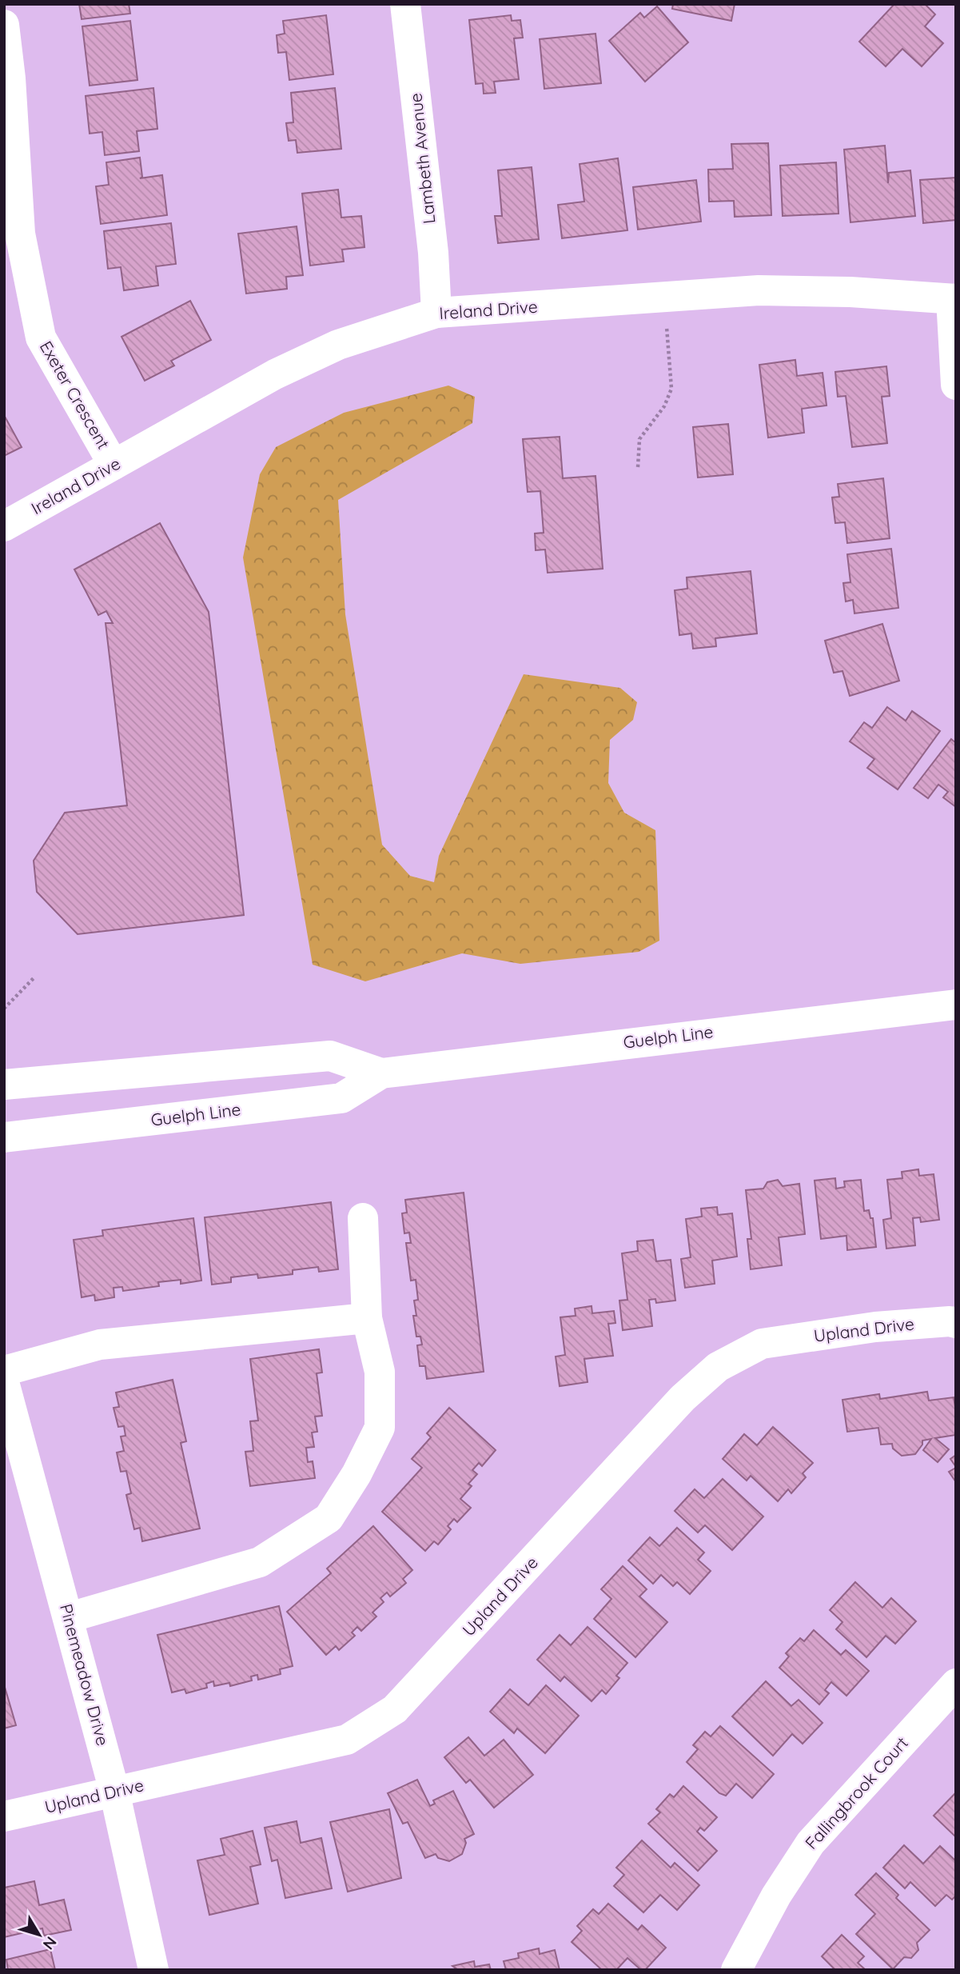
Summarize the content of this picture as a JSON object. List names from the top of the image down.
{
  "streets": {
    "street": [
      "Lambeth Avenue",
      "Ireland Drive",
      "Exeter Crescent",
      "Guelph Line",
      "Upland Drive",
      "Pinemeadow Drive",
      "Fallingbrook Court"
    ]
  },
  "crossings": [
    ["Lambeth Avenue", "Ireland Drive"],
    ["Ireland Drive", "Exeter Crescent"],
    ["Upland Drive", "Pinemeadow Drive"]
  ],
  "north": "bottom right"
}
